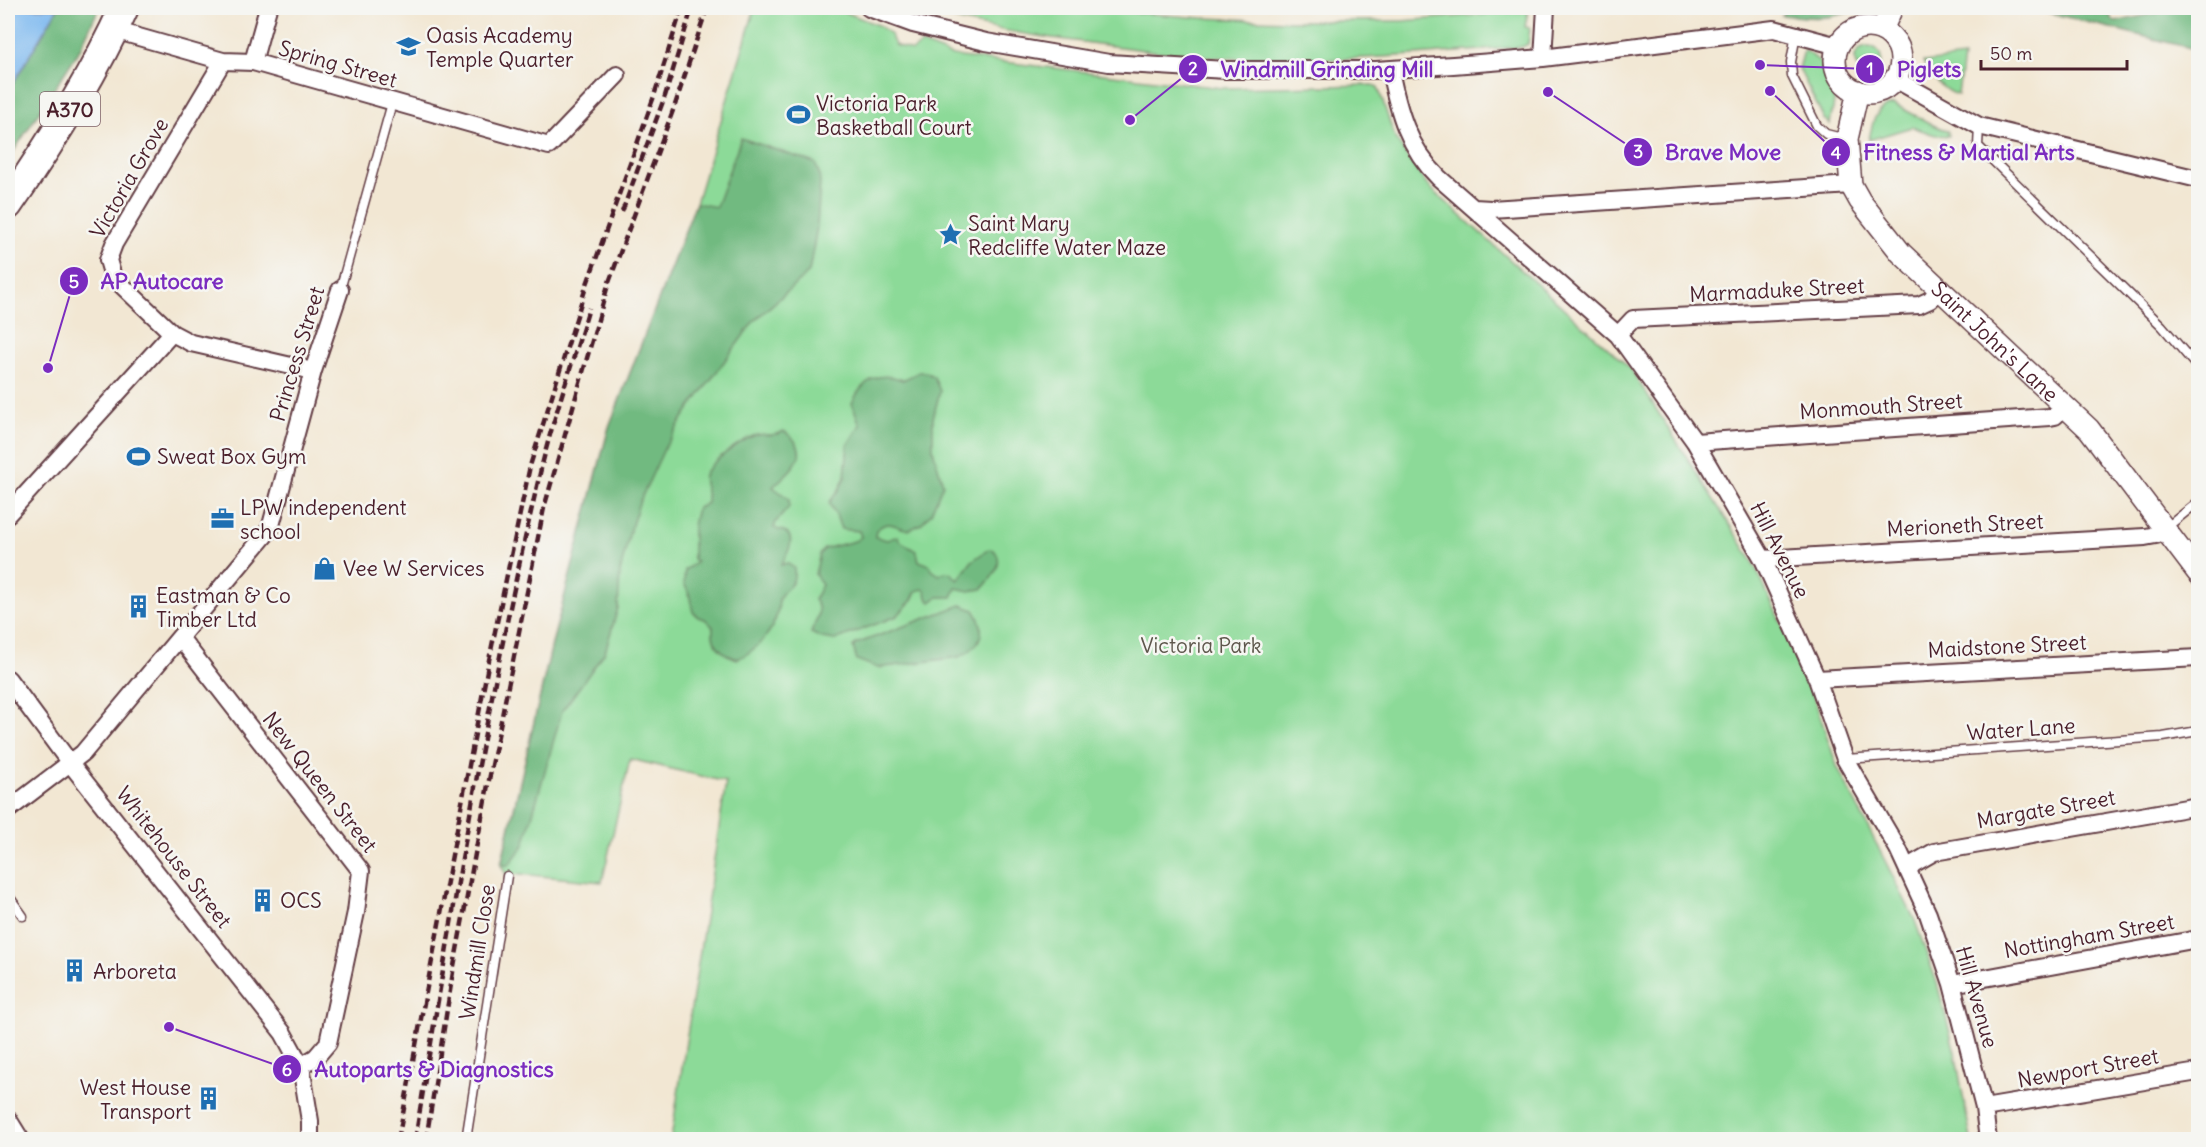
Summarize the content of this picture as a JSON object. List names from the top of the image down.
{
  "streets": {
    "highway": ["A370"],
    "street": [
      "Spring Street",
      "Victoria Grove",
      "Marmaduke Street",
      "Saint John's Lane",
      "Princess Street",
      "Monmouth Street",
      "Merioneth Street",
      "Hill Avenue",
      "Maidstone Street",
      "New Queen Street",
      "Margate Street",
      "Whitehouse Street",
      "Nottingham Street",
      "Newport Street"
    ],
    "lane": ["Water Lane", "Windmill Close"]
  },
  "crossings": [
    ["Spring Street", "A370"],
    ["Spring Street", "Victoria Grove"],
    ["Spring Street", "Princess Street"],
    ["Victoria Grove", "Princess Street"],
    ["Marmaduke Street", "Saint John's Lane"],
    ["Marmaduke Street", "Hill Avenue"],
    ["Saint John's Lane", "Monmouth Street"],
    ["Saint John's Lane", "Merioneth Street"],
    ["Princess Street", "New Queen Street"],
    ["Princess Street", "Whitehouse Street"],
    ["Monmouth Street", "Hill Avenue"],
    ["Merioneth Street", "Hill Avenue"],
    ["Hill Avenue", "Maidstone Street"],
    ["Hill Avenue", "Water Lane"],
    ["Hill Avenue", "Margate Street"],
    ["Hill Avenue", "Nottingham Street"],
    ["Hill Avenue", "Newport Street"],
    ["New Queen Street", "Whitehouse Street"]
  ],
  "parks": ["Victoria Park"],
  "places": {
    "school or university": ["Oasis Academy Temple Quarter"],
    "other": [
      "Piglets",
      "Fitness & Martial Arts",
      "Brave Move",
      "Windmill Grinding Mill",
      "AP Autocare",
      "Autoparts & Diagnostics"
    ],
    "sports": ["Victoria Park Basketball Court", "Sweat Box Gym"],
    "place": ["Saint Mary Redcliffe Water Maze"],
    "office": ["LPW independent school"],
    "shop": ["Vee W Services"],
    "building": [
      "Eastman & Co Timber Ltd",
      "OCS",
      "Arboreta",
      "West House Transport"
    ]
  },
  "scale_bar": "50 m"
}
